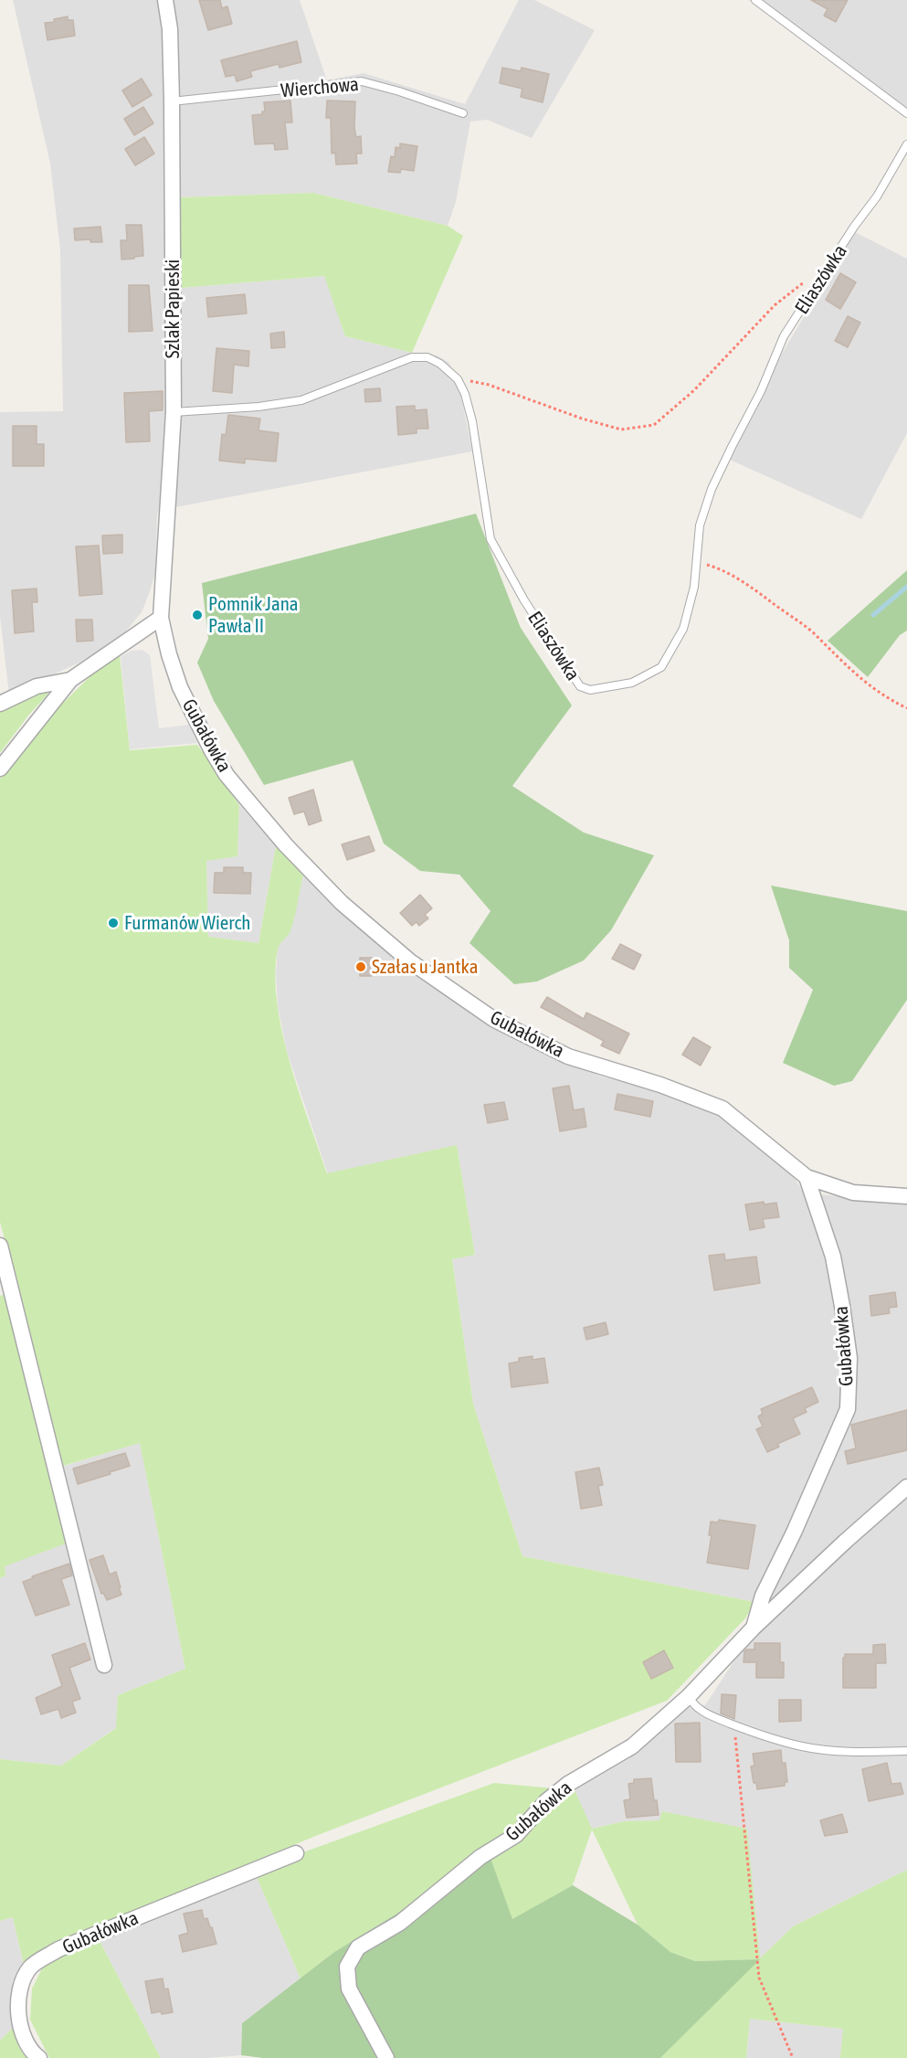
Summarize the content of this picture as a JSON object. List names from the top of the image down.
{
  "streets": {
    "street": ["Szlak Papieski", "Gubałówka"],
    "lane": ["Wierchowa", "Eliaszówka"]
  },
  "crossings": [
    ["Wierchowa", "Szlak Papieski"],
    ["Eliaszówka", "Szlak Papieski"],
    ["Szlak Papieski", "Gubałówka"]
  ],
  "places": ["Pomnik Jana Pawła II", "Furmanów Wierch", "Szałas u Jantka"]
}
